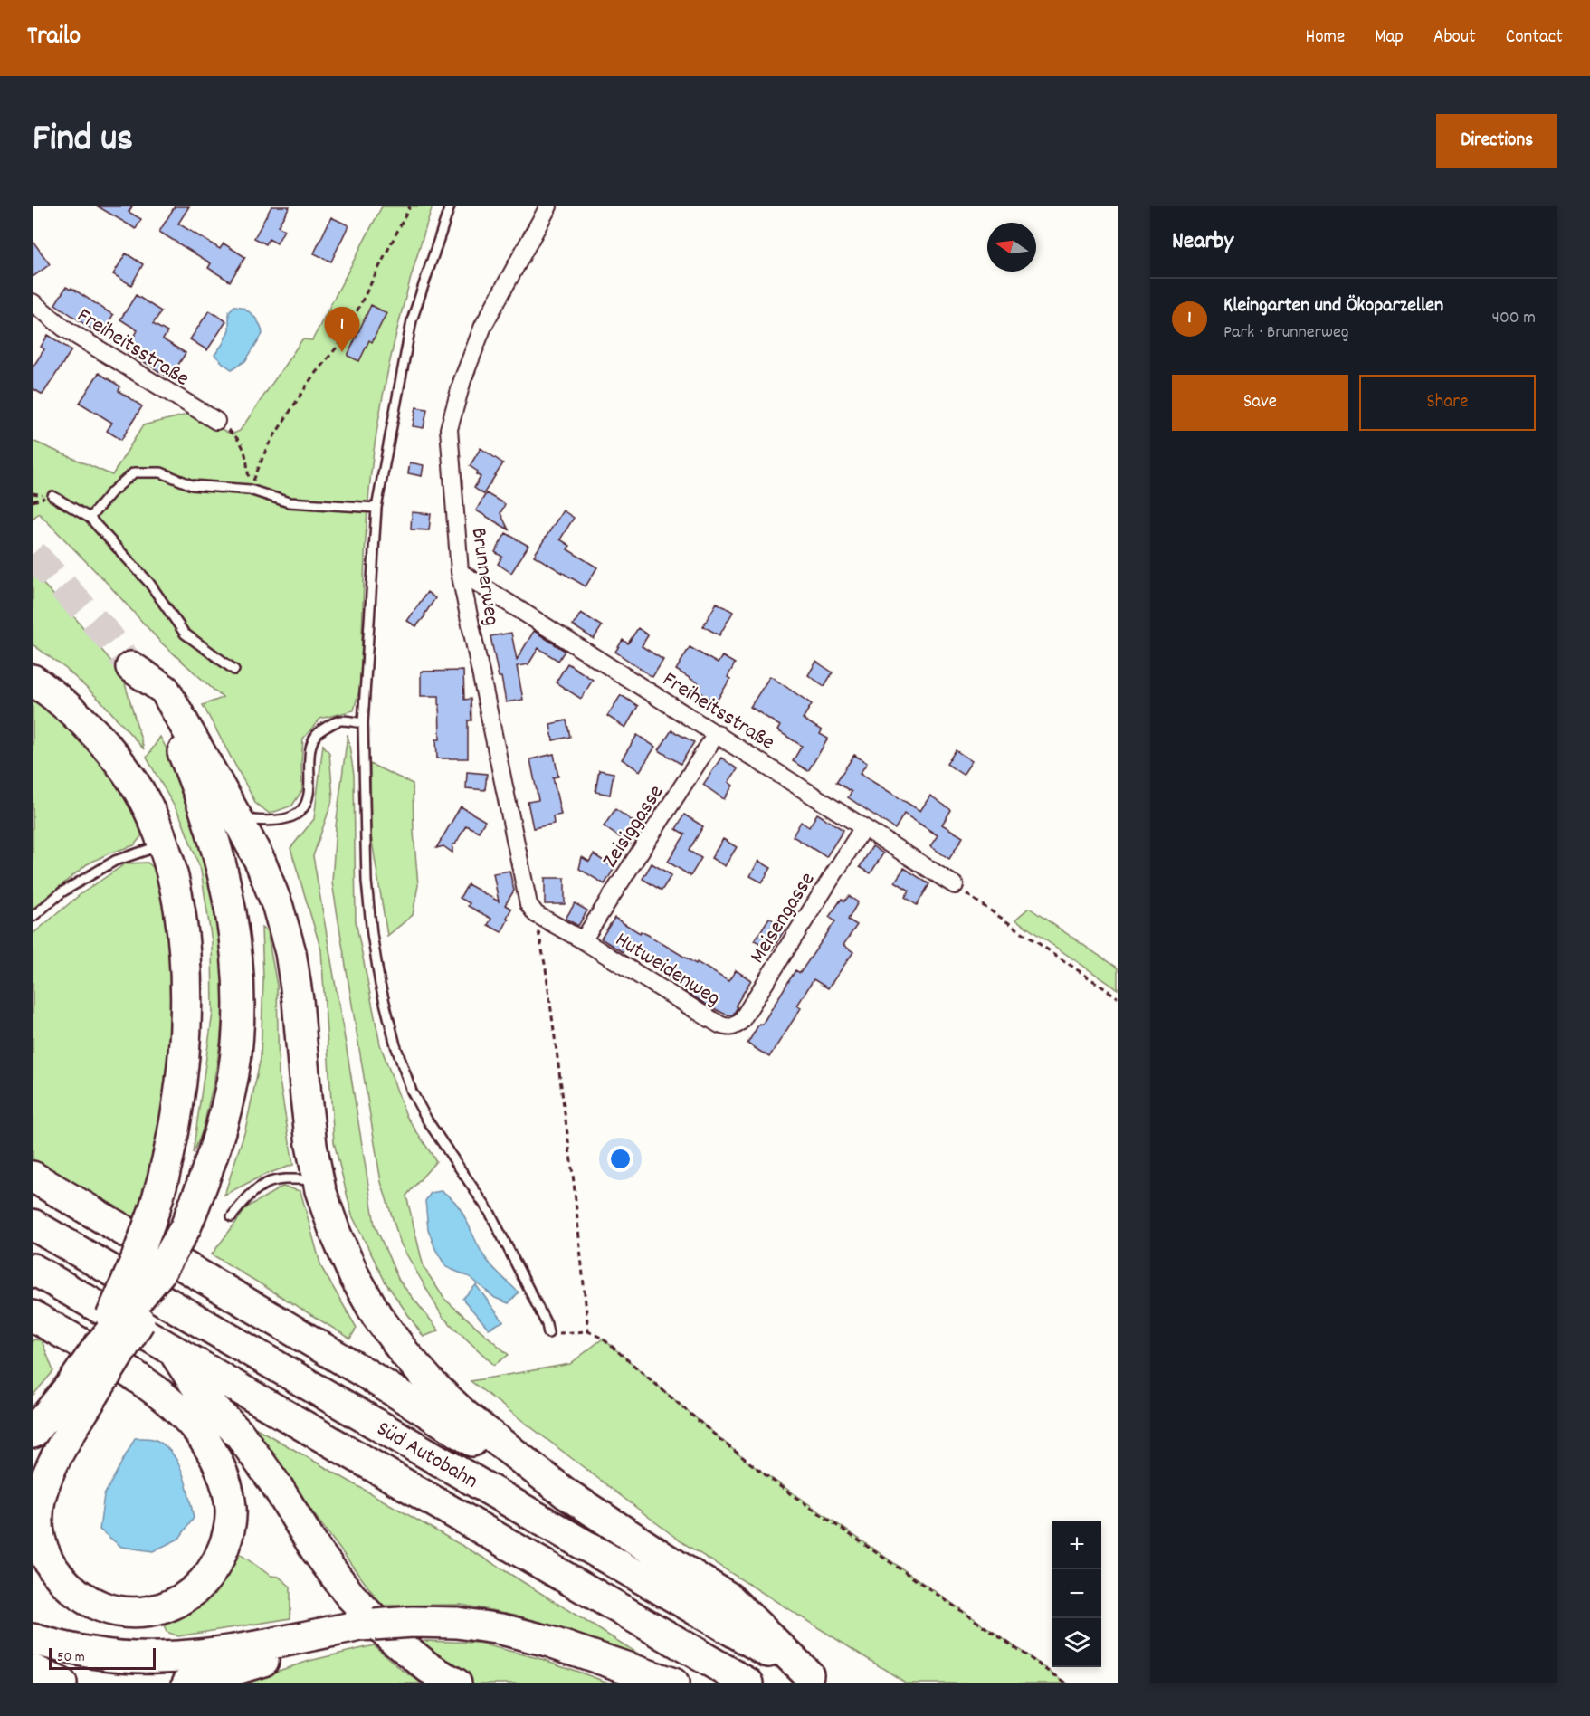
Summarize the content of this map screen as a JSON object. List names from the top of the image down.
{
  "streets": {
    "highway": ["Süd Autobahn"],
    "street": [
      "Freiheitsstraße",
      "Brunnerweg",
      "Zeisiggasse",
      "Meisengasse",
      "Hutweidenweg"
    ]
  },
  "crossings": [
    ["Freiheitsstraße", "Brunnerweg"],
    ["Freiheitsstraße", "Zeisiggasse"],
    ["Freiheitsstraße", "Meisengasse"],
    ["Zeisiggasse", "Hutweidenweg"],
    ["Meisengasse", "Hutweidenweg"]
  ],
  "scale_bar": "50 m",
  "north": "left",
  "page": {
    "header": "Trailo",
    "nav": [
      "Home",
      "Map",
      "About",
      "Contact"
    ],
    "title": "Find us",
    "buttons": [
      "Directions",
      ["Save", "Share"]
    ],
    "heading": "Nearby",
    "list": [
      {
        "mark": "1",
        "name": "Kleingarten und Ökoparzellen",
        "note": "Park · Brunnerweg",
        "value": "400 m"
      }
    ],
    "pins": "1",
    "map_buttons": ["+", "−"],
    "scale": "50 m"
  }
}
